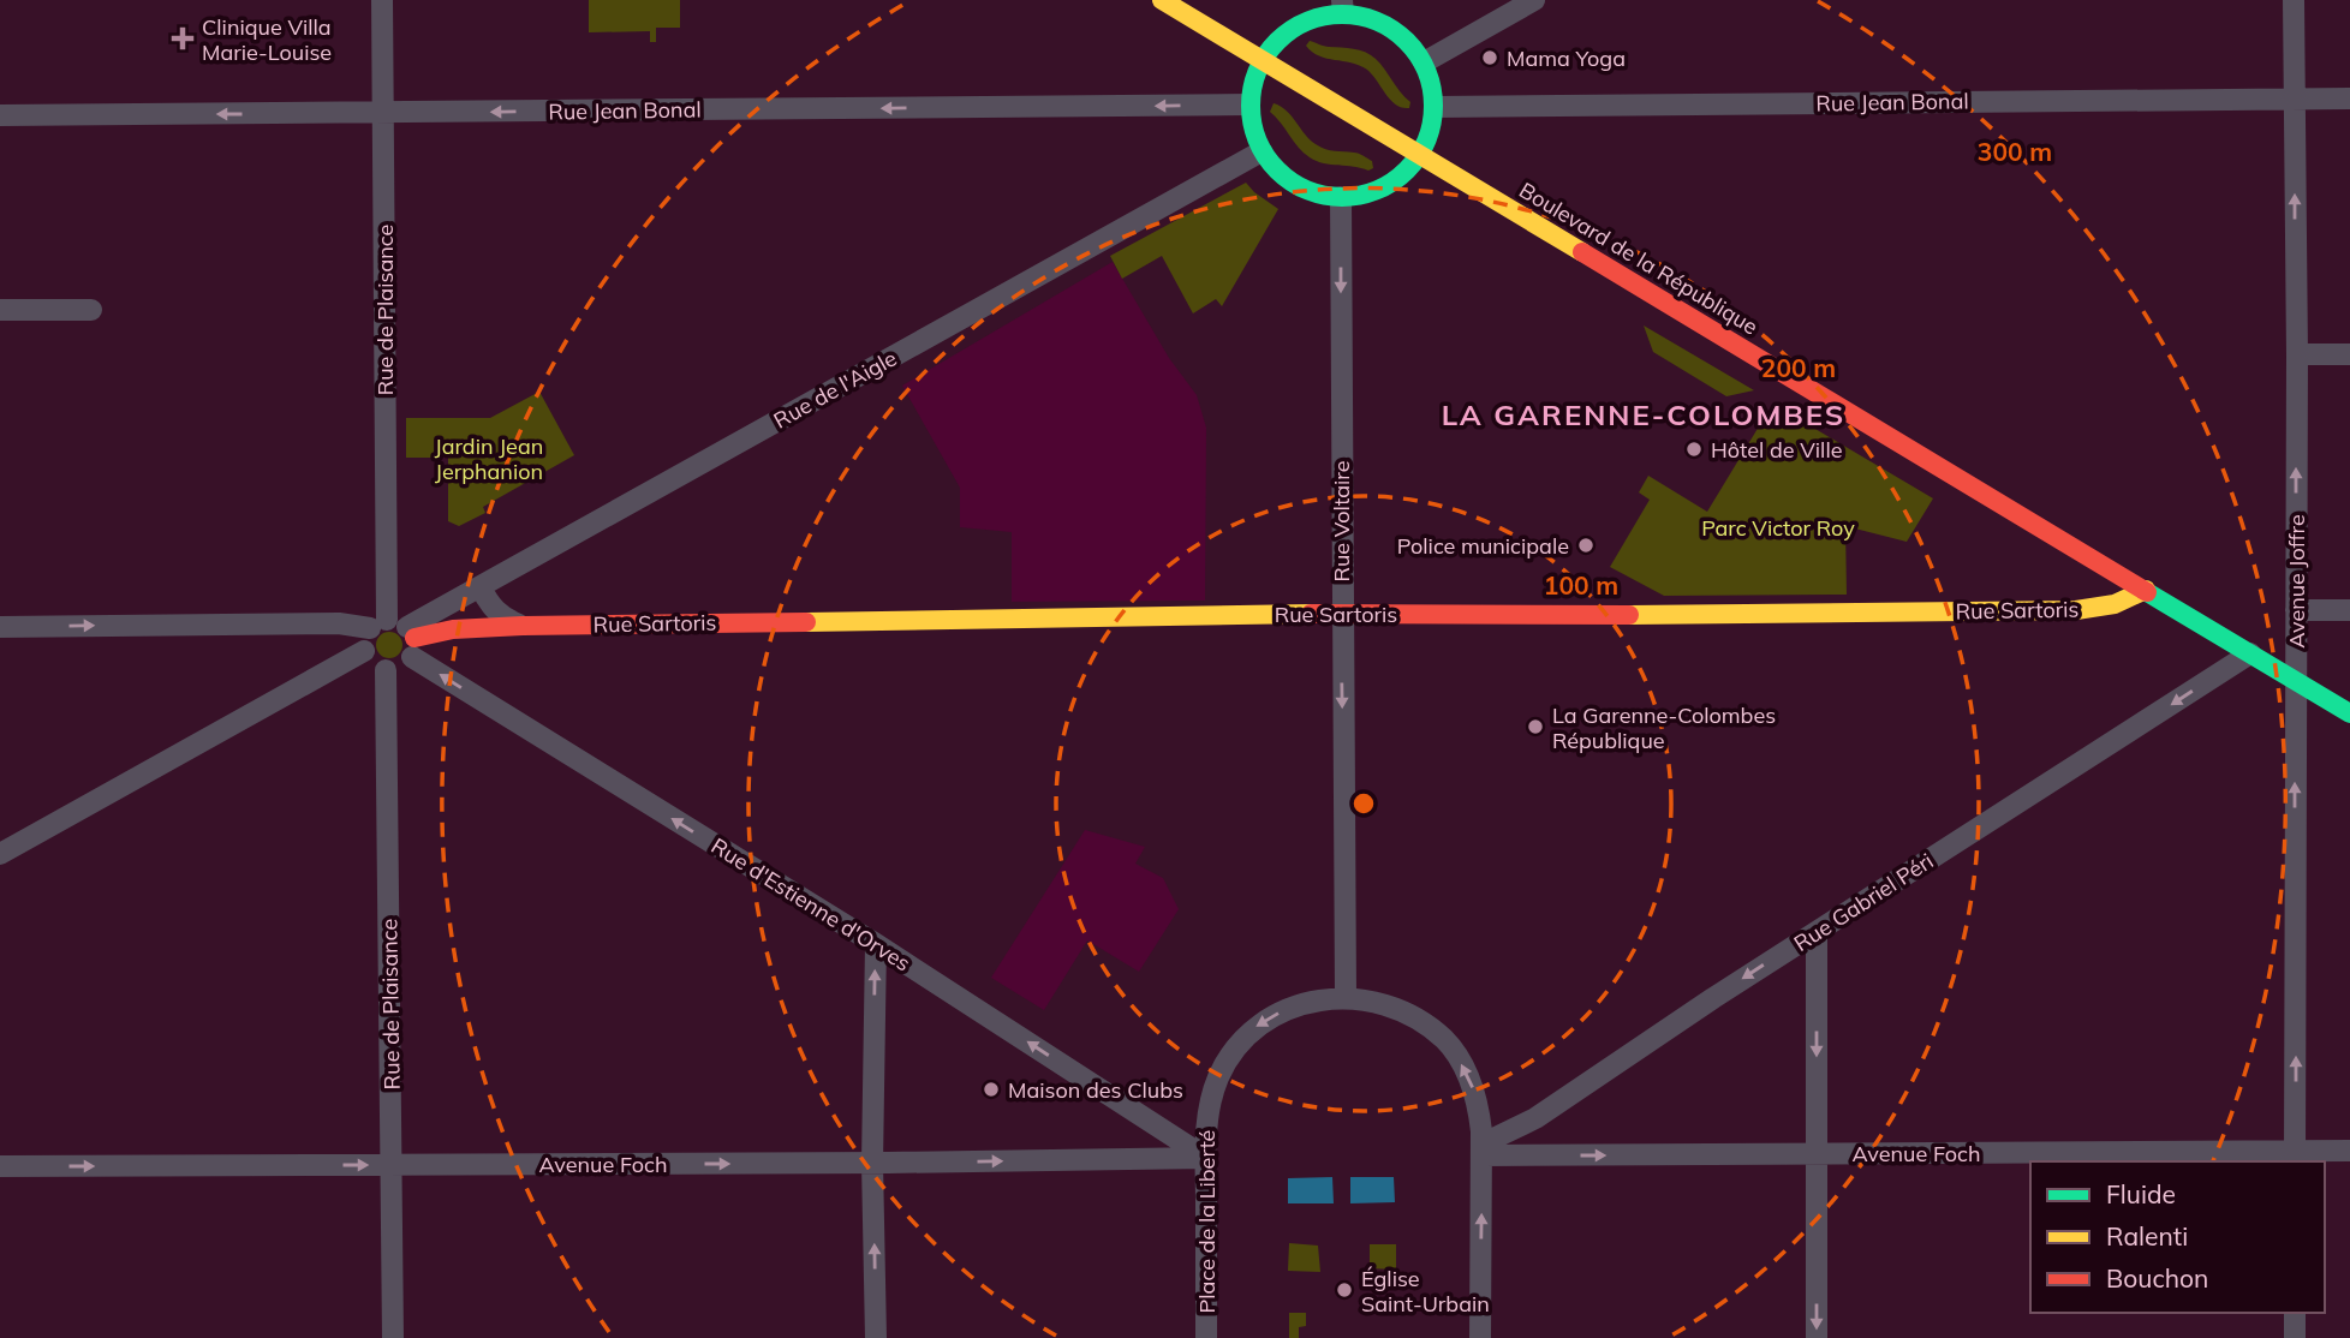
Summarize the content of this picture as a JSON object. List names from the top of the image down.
{
  "streets": {
    "main road": ["Boulevard de la République", "Rue Sartoris"],
    "street": [
      "Rue Jean Bonal",
      "Rue de Plaisance",
      "Rue de l'Aigle",
      "Rue Voltaire",
      "Avenue Joffre",
      "Rue Gabriel Péri",
      "Rue d'Estienne d'Orves",
      "Avenue Foch",
      "Place de la Liberté"
    ]
  },
  "crossings": [
    ["Rue Jean Bonal", "Rue de Plaisance"],
    ["Rue Jean Bonal", "Avenue Joffre"],
    ["Boulevard de la République", "Avenue Joffre"],
    ["Boulevard de la République", "Rue Sartoris"],
    ["Boulevard de la République", "Rue Gabriel Péri"],
    ["Rue de Plaisance", "Rue de l'Aigle"],
    ["Rue de Plaisance", "Rue Sartoris"],
    ["Rue de Plaisance", "Rue d'Estienne d'Orves"],
    ["Rue de Plaisance", "Avenue Foch"],
    ["Rue de l'Aigle", "Rue Sartoris"],
    ["Rue de l'Aigle", "Rue d'Estienne d'Orves"],
    ["Rue Voltaire", "Rue Sartoris"],
    ["Rue Voltaire", "Place de la Liberté"],
    ["Avenue Joffre", "Avenue Foch"],
    ["Rue Sartoris", "Rue d'Estienne d'Orves"],
    ["Rue Gabriel Péri", "Avenue Foch"],
    ["Rue Gabriel Péri", "Place de la Liberté"],
    ["Rue d'Estienne d'Orves", "Avenue Foch"],
    ["Rue d'Estienne d'Orves", "Place de la Liberté"],
    ["Avenue Foch", "Place de la Liberté"]
  ],
  "one_way": [
    "Rue Jean Bonal",
    "Rue Voltaire",
    "Avenue Joffre",
    "Rue Gabriel Péri",
    "Rue d'Estienne d'Orves",
    "Avenue Foch"
  ],
  "districts": ["LA GARENNE-COLOMBES"],
  "parks": ["Jardin Jean Jerphanion", "Parc Victor Roy"],
  "places": {
    "health": ["Clinique Villa Marie-Louise"],
    "other": [
      "Mama Yoga",
      "Hôtel de Ville",
      "Police municipale",
      "La Garenne-Colombes République",
      "Maison des Clubs",
      "Église Saint-Urbain"
    ]
  },
  "legend": ["Fluide", "Ralenti", "Bouchon"],
  "rings": ["300 m", "200 m", "100 m"]
}
